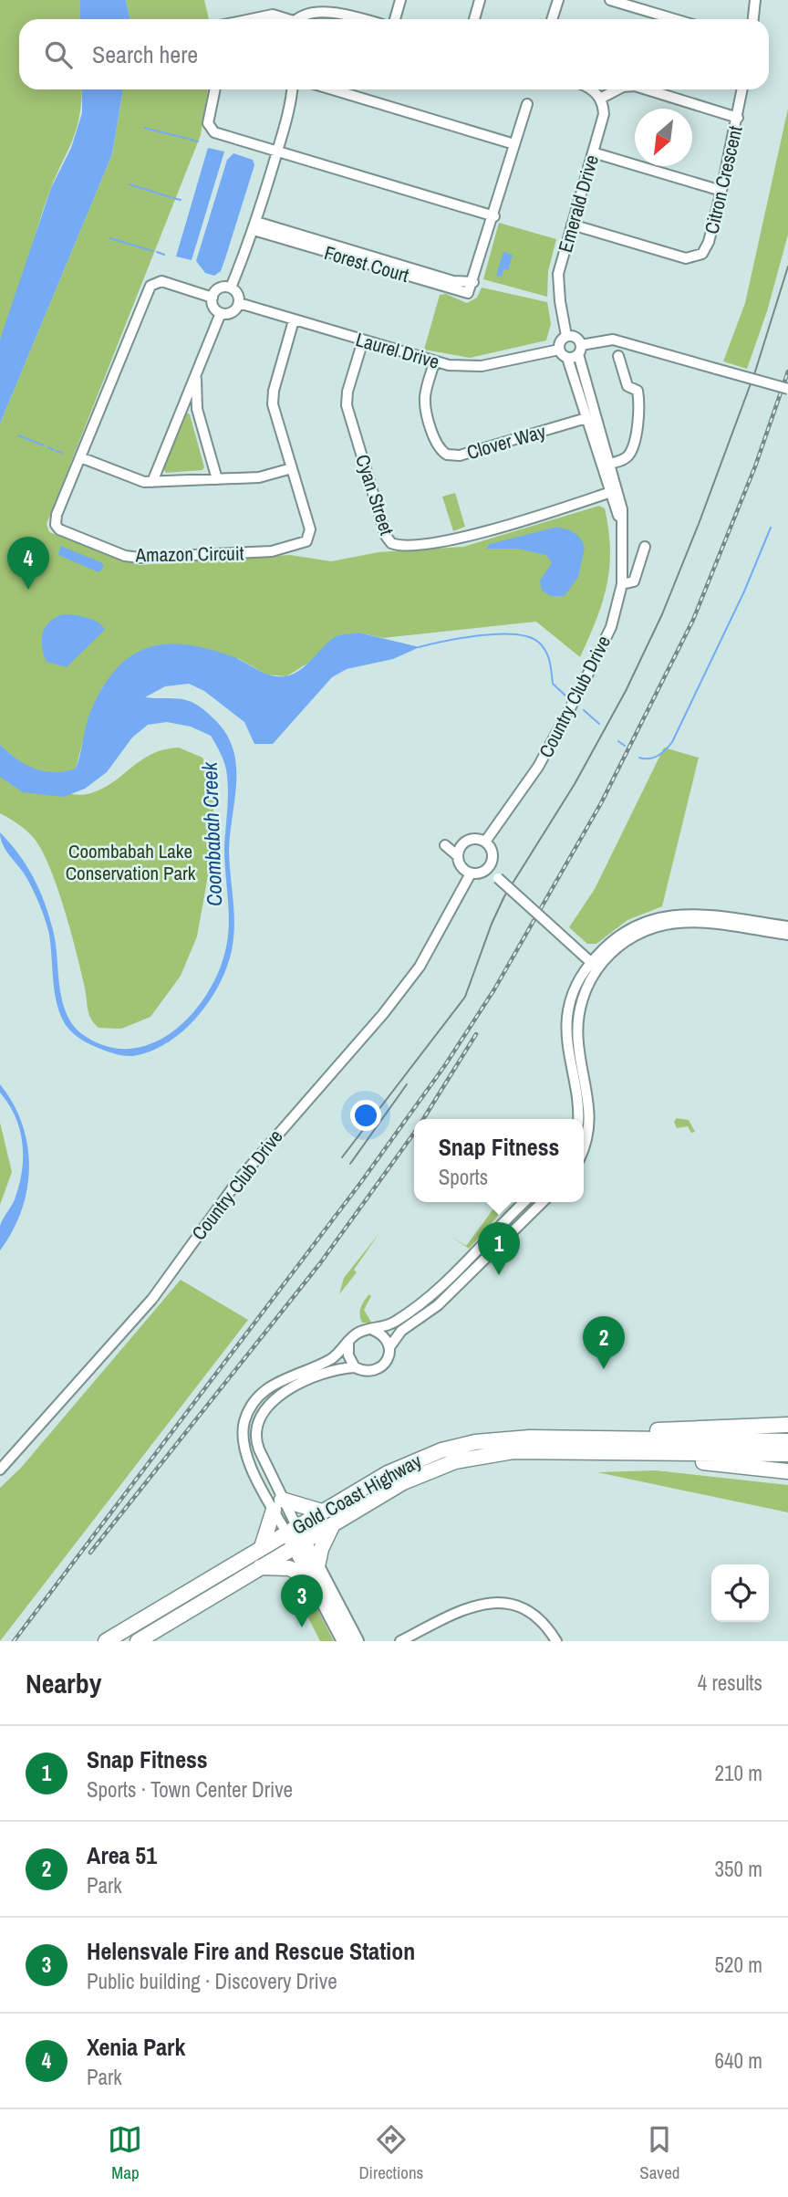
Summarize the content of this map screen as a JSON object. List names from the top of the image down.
{
  "streets": {
    "highway": ["Gold Coast Highway"],
    "street": [
      "Citron Crescent",
      "Emerald Drive",
      "Forest Court",
      "Laurel Drive",
      "Clover Way",
      "Cyan Street",
      "Amazon Circuit",
      "Country Club Drive"
    ]
  },
  "crossings": [
    ["Citron Crescent", "Emerald Drive"],
    ["Emerald Drive", "Laurel Drive"],
    ["Laurel Drive", "Clover Way"],
    ["Laurel Drive", "Cyan Street"],
    ["Laurel Drive", "Amazon Circuit"]
  ],
  "water": ["Coombabah Creek"],
  "parks": ["Coombabah Lake Conservation Park"],
  "north": "bottom left",
  "page": {
    "search": "Search here",
    "pins": [
      "4",
      "1",
      "2",
      "3"
    ],
    "popup": ["Snap Fitness", "Sports"],
    "heading": ["Nearby", "4 results"],
    "list": [
      {
        "mark": "1",
        "name": "Snap Fitness",
        "note": "Sports · Town Center Drive",
        "value": "210 m"
      },
      {
        "mark": "2",
        "name": "Area 51",
        "note": "Park",
        "value": "350 m"
      },
      {
        "mark": "3",
        "name": "Helensvale Fire and Rescue Station",
        "note": "Public building · Discovery Drive",
        "value": "520 m"
      },
      {
        "mark": "4",
        "name": "Xenia Park",
        "note": "Park",
        "value": "640 m"
      }
    ],
    "nav": ["Map", "Directions", "Saved"]
  }
}
